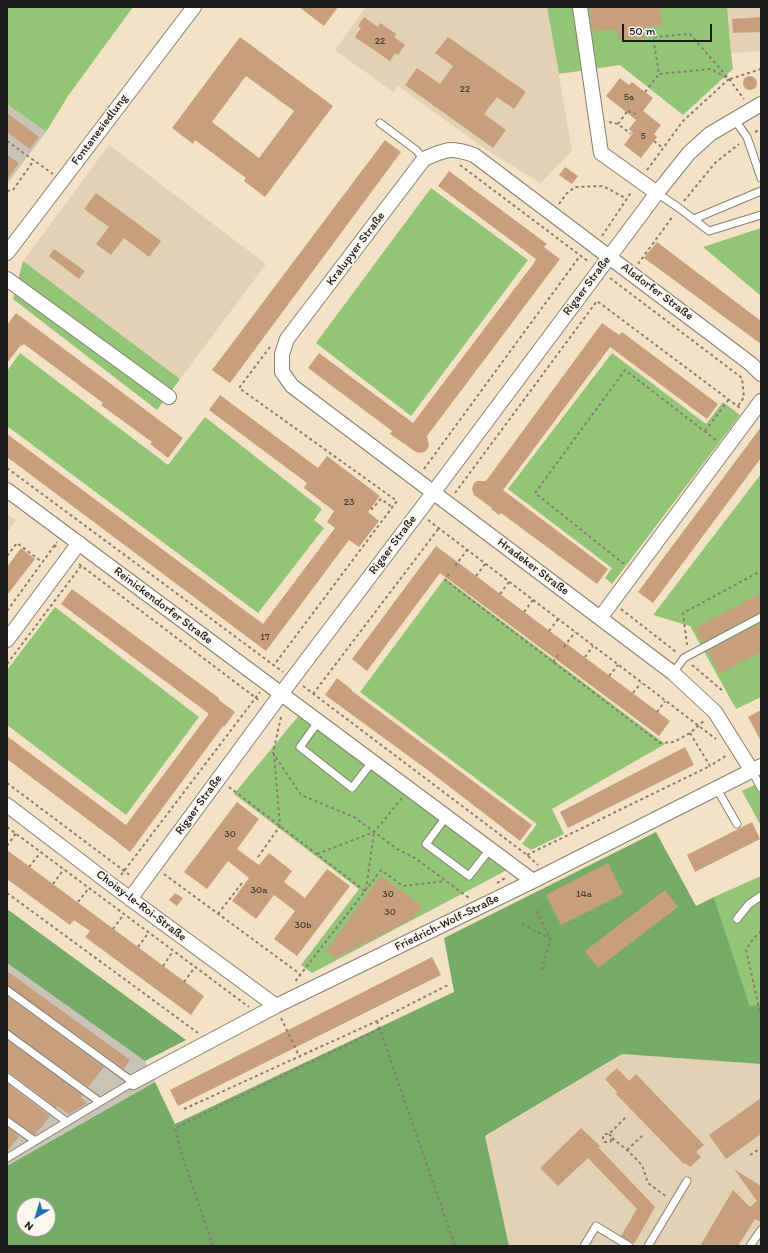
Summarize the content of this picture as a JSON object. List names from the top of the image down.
{
  "streets": {
    "street": [
      "Fontanesiedlung",
      "Kralupyer Straße",
      "Rigaer Straße",
      "Alsdorfer Straße",
      "Hradeker Straße",
      "Reinickendorfer Straße",
      "Choisy-le-Roi-Straße",
      "Friedrich-Wolf-Straße"
    ]
  },
  "crossings": [
    ["Kralupyer Straße", "Alsdorfer Straße"],
    ["Kralupyer Straße", "Hradeker Straße"],
    ["Rigaer Straße", "Alsdorfer Straße"],
    ["Rigaer Straße", "Hradeker Straße"],
    ["Rigaer Straße", "Reinickendorfer Straße"],
    ["Rigaer Straße", "Choisy-le-Roi-Straße"],
    ["Hradeker Straße", "Friedrich-Wolf-Straße"],
    ["Reinickendorfer Straße", "Friedrich-Wolf-Straße"],
    ["Choisy-le-Roi-Straße", "Friedrich-Wolf-Straße"]
  ],
  "house_numbers": [
    "22",
    "22",
    "5a",
    "5",
    "23",
    "17",
    "30",
    "30a",
    "30",
    "14a",
    "30",
    "30b"
  ],
  "scale_bar": "50 m",
  "north": "bottom left"
}
